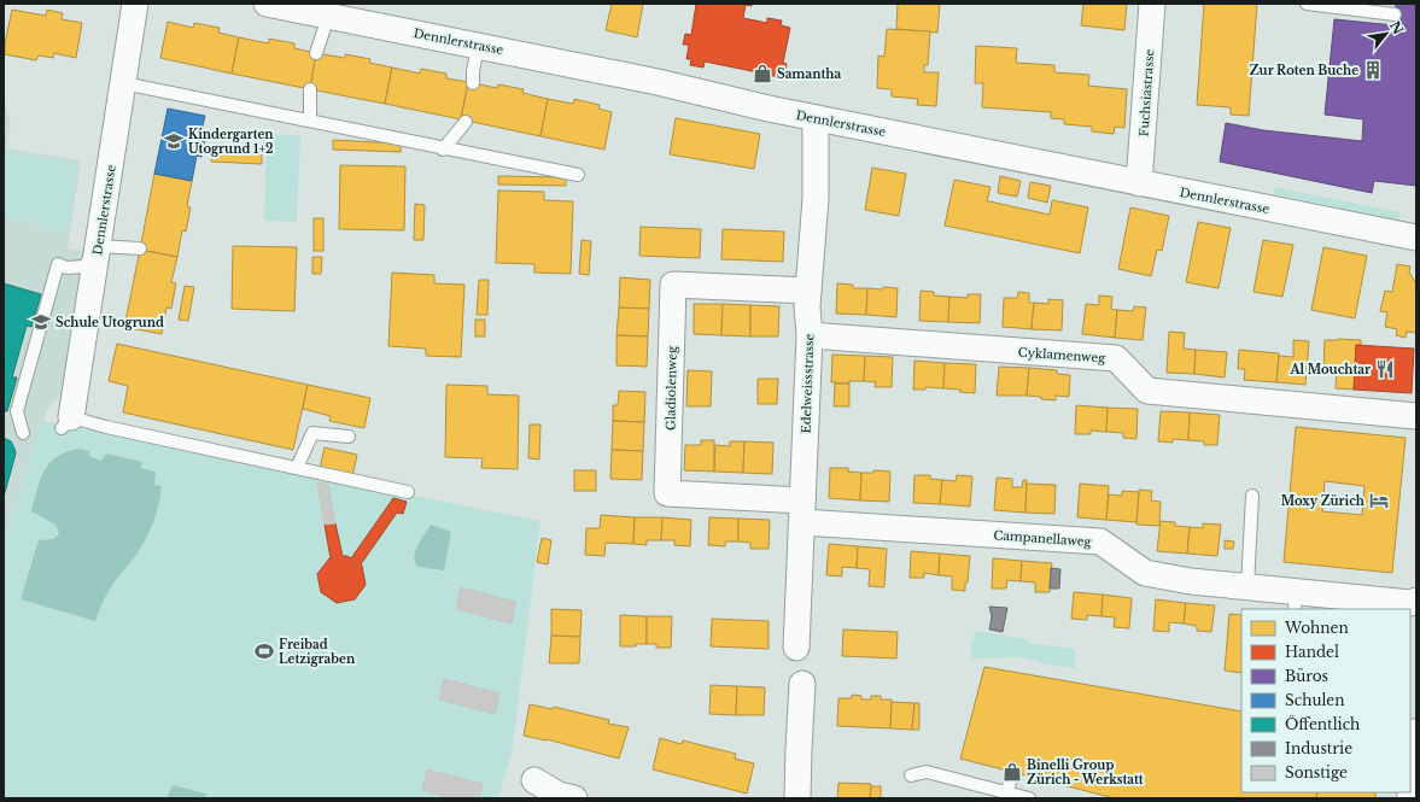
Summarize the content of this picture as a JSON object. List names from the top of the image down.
{
  "streets": {
    "street": [
      "Dennlerstrasse",
      "Fuchsiastrasse",
      "Cyklamenweg",
      "Edelweissstrasse",
      "Gladiolenweg",
      "Campanellaweg"
    ]
  },
  "crossings": [
    ["Dennlerstrasse", "Fuchsiastrasse"],
    ["Dennlerstrasse", "Edelweissstrasse"],
    ["Cyklamenweg", "Edelweissstrasse"],
    ["Edelweissstrasse", "Gladiolenweg"],
    ["Edelweissstrasse", "Campanellaweg"],
    ["Gladiolenweg", "Campanellaweg"]
  ],
  "places": {
    "building": ["Zur Roten Buche"],
    "shop": ["Samantha", "Binelli Group Zürich - Werkstatt"],
    "school or university": ["Kindergarten Utogrund 1+2", "Schule Utogrund"],
    "restaurant": ["Al Mouchtar"],
    "hotel": ["Moxy Zürich"],
    "sports": ["Freibad Letzigraben"]
  },
  "legend": [
    "Wohnen",
    "Handel",
    "Büros",
    "Schulen",
    "Öffentlich",
    "Industrie",
    "Sonstige"
  ],
  "north": "top right"
}
